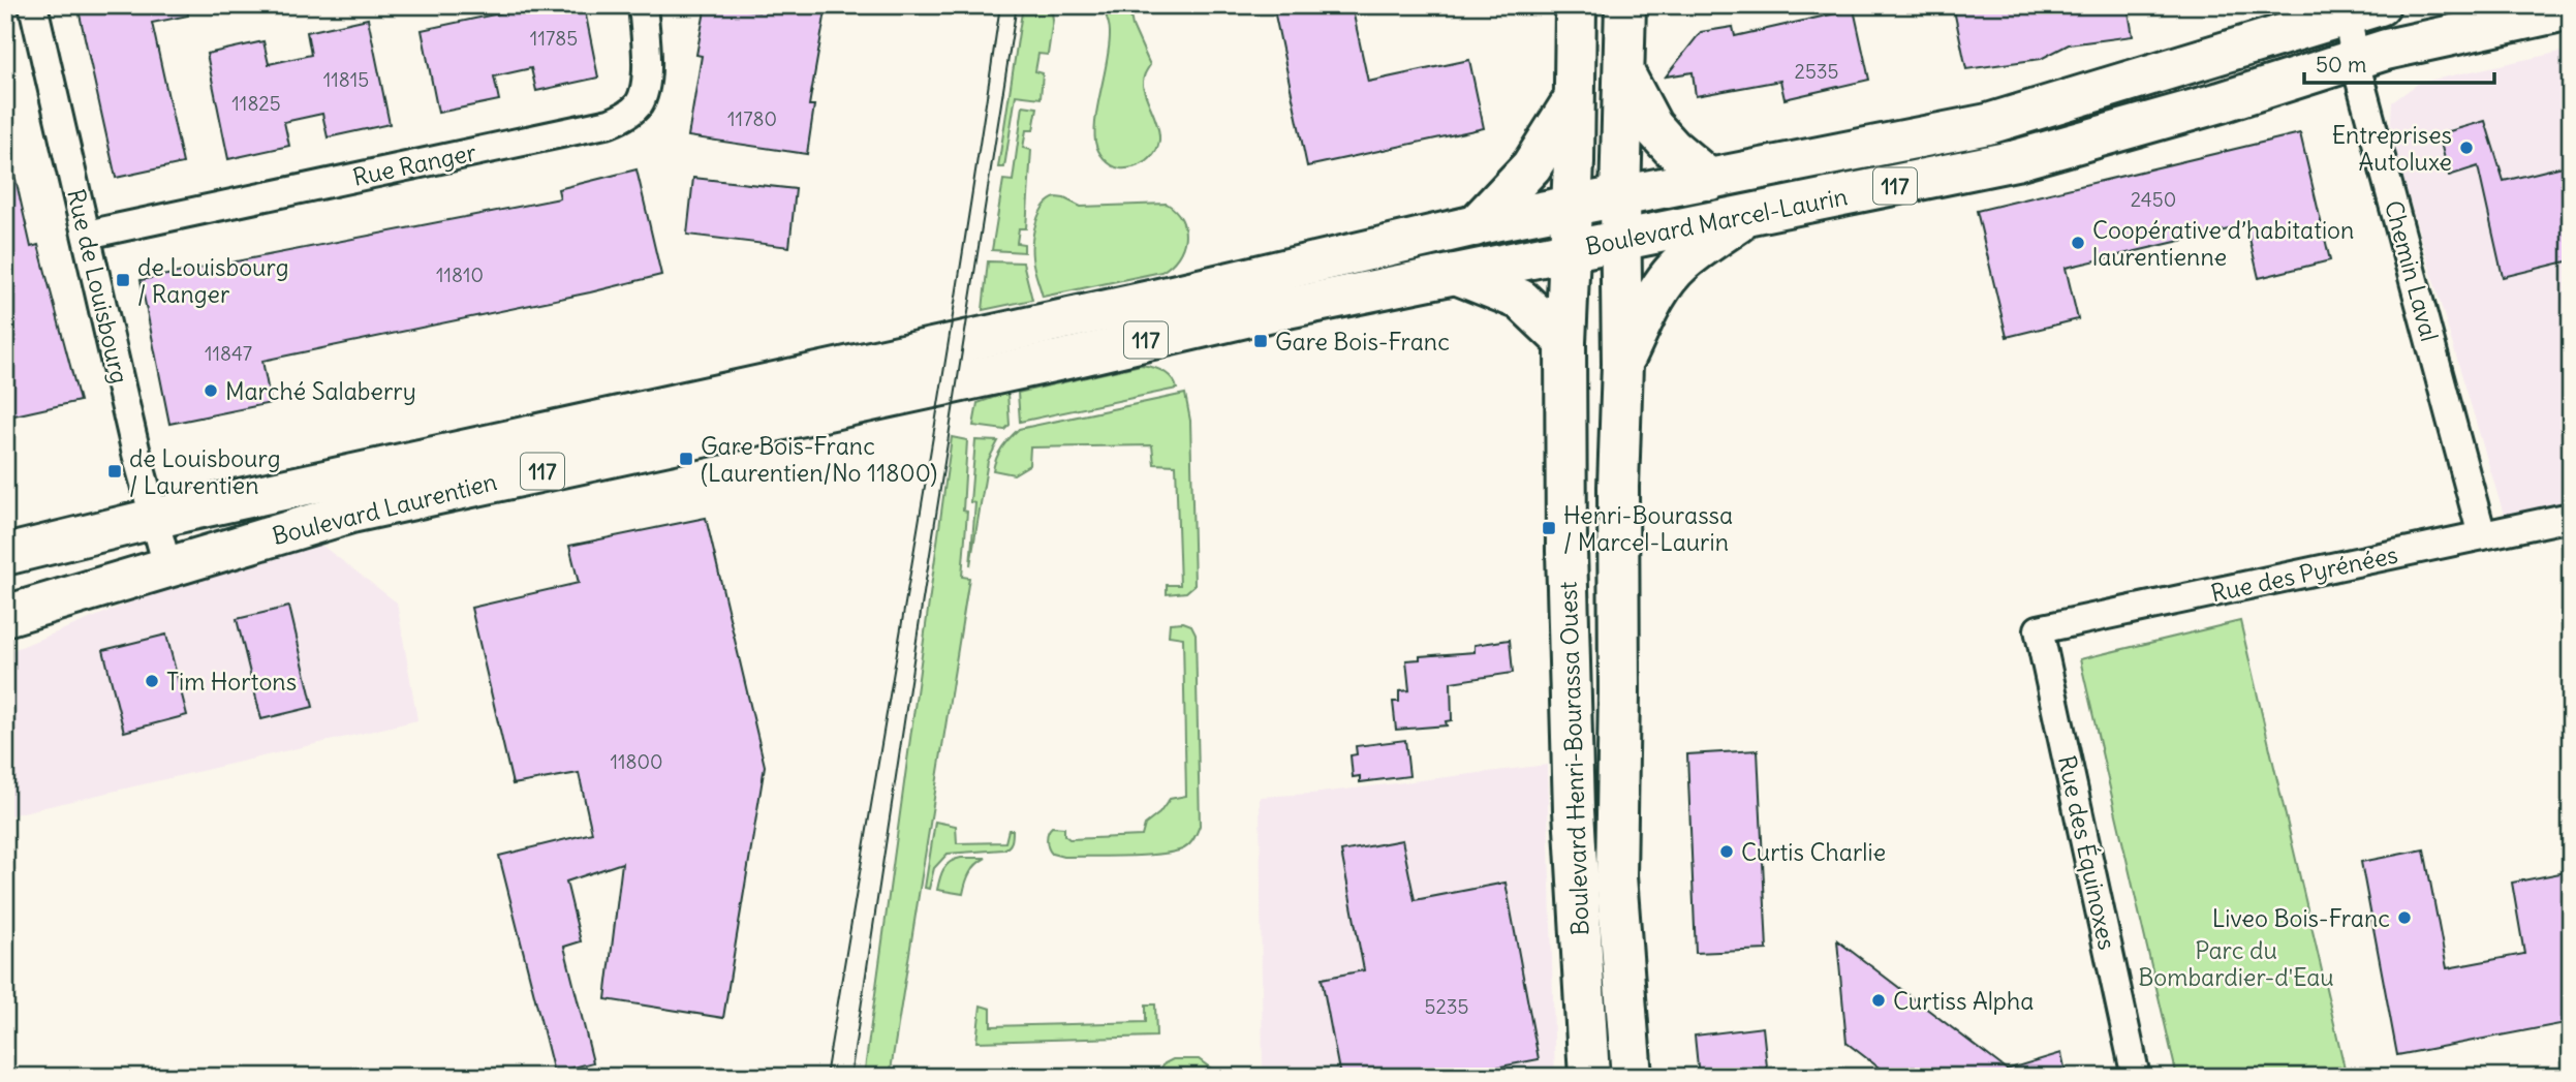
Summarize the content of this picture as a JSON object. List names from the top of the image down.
{
  "streets": {
    "main road": [
      "117",
      "Boulevard Marcel-Laurin",
      "Boulevard Laurentien",
      "Boulevard Henri-Bourassa Ouest"
    ],
    "street": [
      "Rue Ranger",
      "Chemin Laval",
      "Rue de Louisbourg",
      "Rue des Pyrénées",
      "Rue des Équinoxes"
    ]
  },
  "crossings": [
    ["Rue Ranger", "Rue de Louisbourg"],
    ["Boulevard Marcel-Laurin", "Chemin Laval"],
    ["Boulevard Marcel-Laurin", "Boulevard Laurentien"],
    ["Boulevard Marcel-Laurin", "Boulevard Henri-Bourassa Ouest"],
    ["Chemin Laval", "Rue des Pyrénées"],
    ["Rue de Louisbourg", "Boulevard Laurentien"],
    ["Rue des Pyrénées", "Rue des Équinoxes"]
  ],
  "parks": ["Parc du Bombardier-d'Eau"],
  "places": {
    "other": [
      "Entreprises Autoluxe",
      "Coopérative d’habitation laurentienne",
      "Marché Salaberry",
      "Tim Hortons",
      "Curtis Charlie",
      "Liveo Bois-Franc",
      "Curtiss Alpha"
    ],
    "transit": [
      "de Louisbourg / Ranger",
      "Gare Bois-Franc",
      "Gare Bois-Franc (Laurentien/No 11800)",
      "de Louisbourg / Laurentien",
      "Henri-Bourassa / Marcel-Laurin"
    ]
  },
  "house_numbers": [
    "11785",
    "2535",
    "11815",
    "11825",
    "11780",
    "2450",
    "11810",
    "11847",
    "11800",
    "5235"
  ],
  "scale_bar": "50 m"
}
